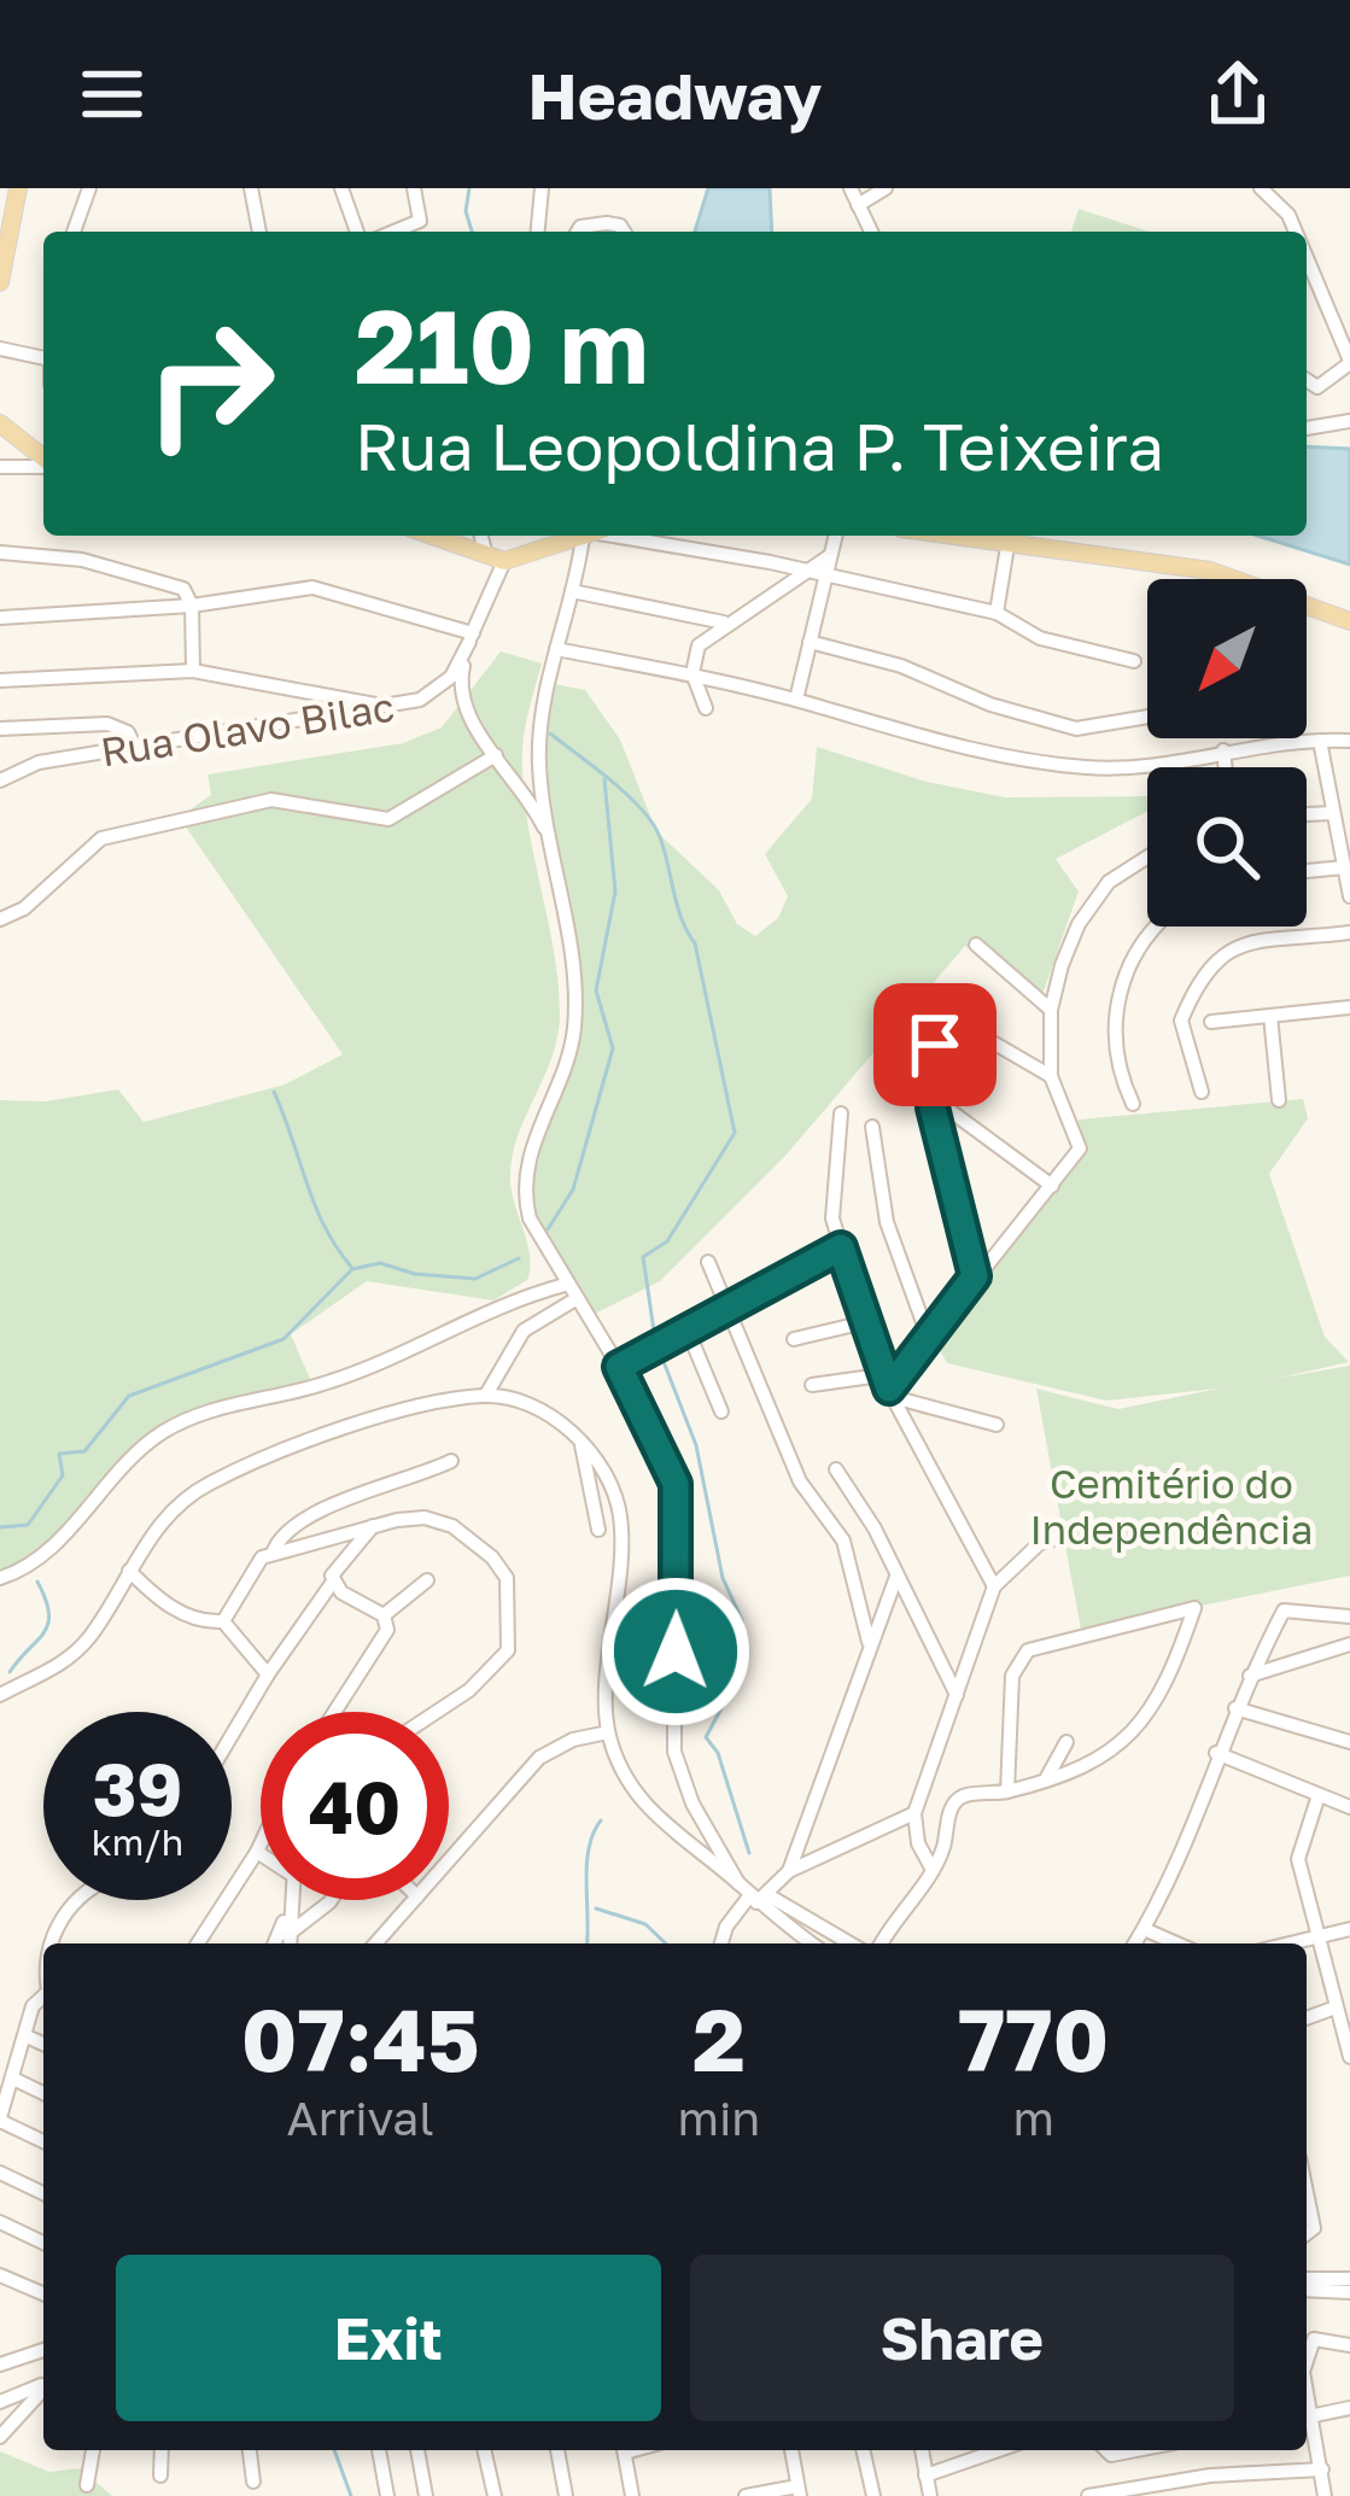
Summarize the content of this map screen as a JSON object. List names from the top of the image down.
{
  "streets": {
    "street": ["Rua Olavo Bilac"]
  },
  "parks": ["Cemitério do Independência"],
  "north": "bottom left",
  "page": {
    "header": "Headway",
    "turn": ["210 m", "Rua Leopoldina P. Teixeira"],
    "speed": "39 km/h",
    "limit": "40",
    "eta": [
      "07:45",
      "Arrival",
      "2",
      "min",
      "770",
      "m"
    ],
    "buttons": ["Exit", "Share"]
  }
}
